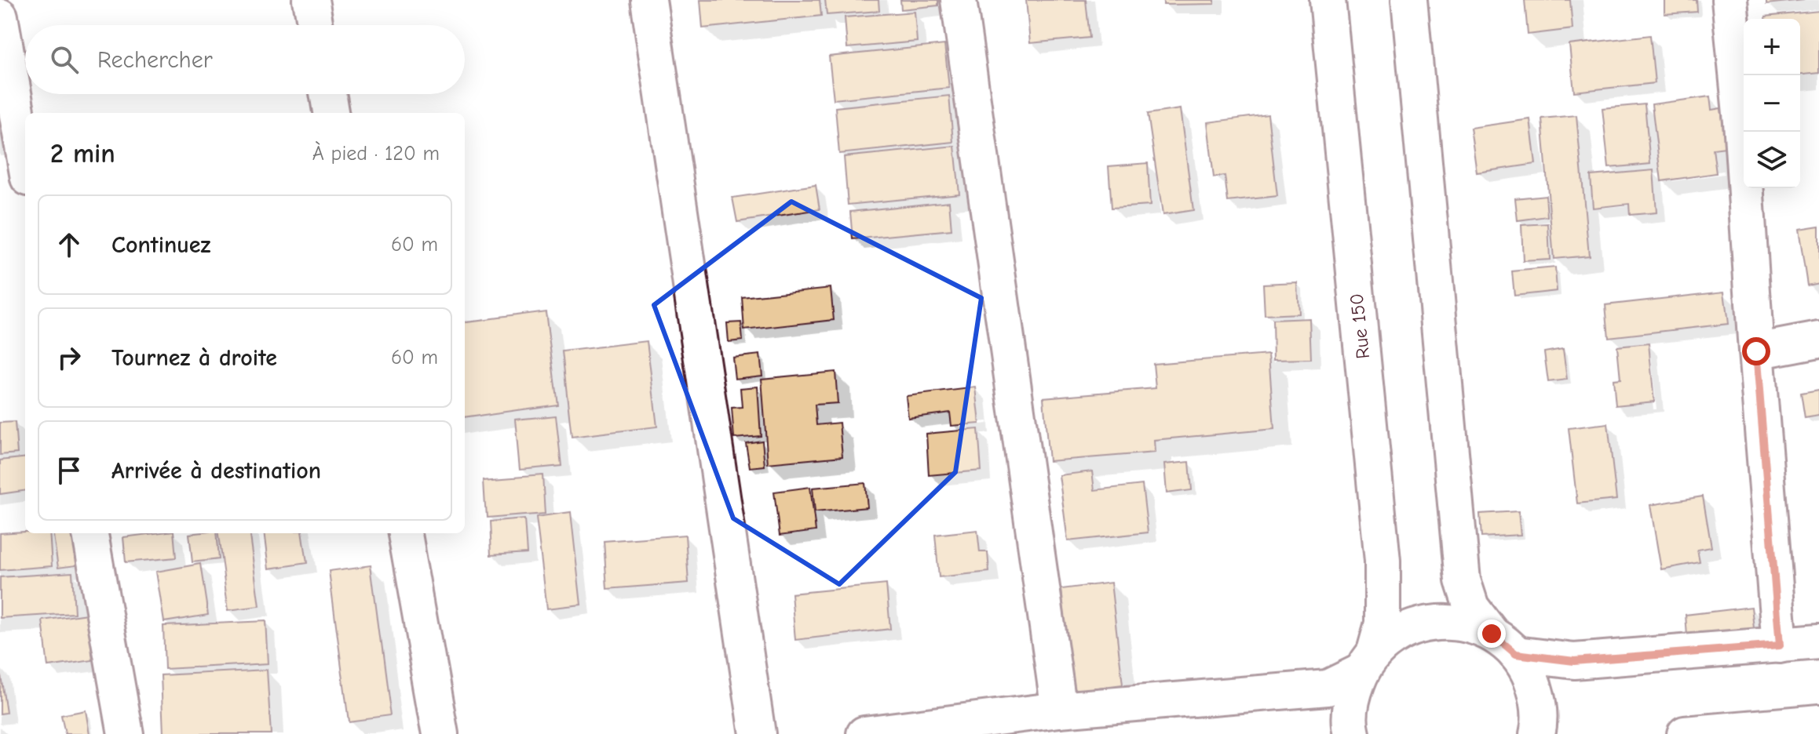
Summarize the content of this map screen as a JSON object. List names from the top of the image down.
{
  "streets": {
    "street": ["Rue 150"]
  },
  "page": {
    "map_buttons": ["+", "−"],
    "search": "Rechercher",
    "heading": ["2 min", "À pied · 120 m"],
    "list": [
      ["Continuez", "60 m"],
      ["Tournez à droite", "60 m"],
      "Arrivée à destination"
    ]
  }
}
